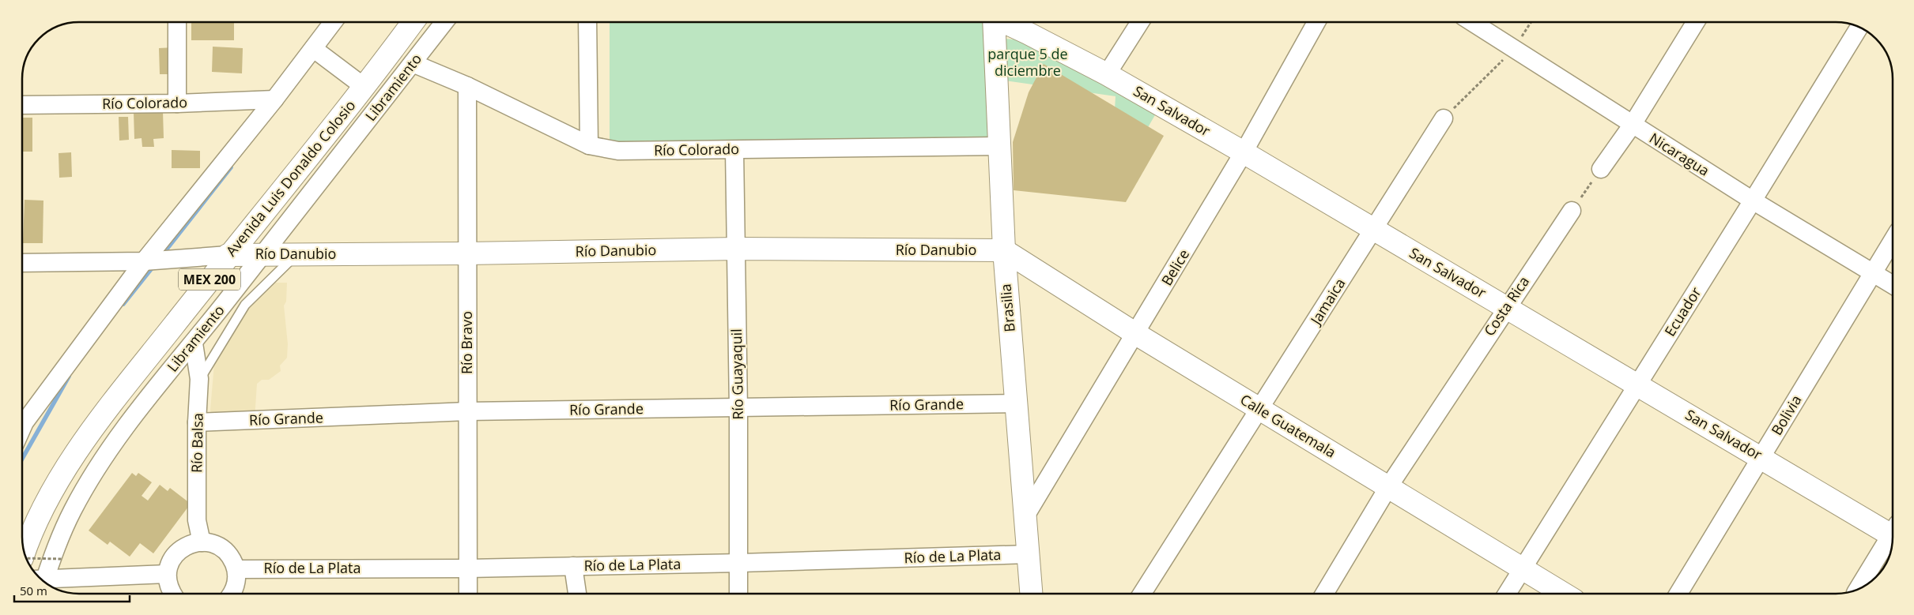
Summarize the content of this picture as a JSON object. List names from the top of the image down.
{
  "streets": {
    "street": [
      "Libramiento",
      "Río Colorado",
      "San Salvador",
      "Nicaragua",
      "Avenida Luis Donaldo Colosio",
      "Río Danubio",
      "Belice",
      "MEX 200",
      "Jamaica",
      "Costa Rica",
      "Brasilia",
      "Ecuador",
      "Río Bravo",
      "Río Guayaquil",
      "Río Grande",
      "Bolivia",
      "Calle Guatemala",
      "Río Balsa",
      "Río de La Plata"
    ]
  },
  "crossings": [
    ["Libramiento", "Río Colorado"],
    ["Libramiento", "Río Danubio"],
    ["Libramiento", "Río Balsa"],
    ["Río Colorado", "Brasilia"],
    ["Río Colorado", "Río Bravo"],
    ["Río Colorado", "Río Guayaquil"],
    ["San Salvador", "Belice"],
    ["San Salvador", "Jamaica"],
    ["San Salvador", "Costa Rica"],
    ["San Salvador", "Ecuador"],
    ["San Salvador", "Bolivia"],
    ["Nicaragua", "Ecuador"],
    ["Nicaragua", "Bolivia"],
    ["Avenida Luis Donaldo Colosio", "Río Danubio"],
    ["Río Danubio", "Brasilia"],
    ["Río Danubio", "Río Bravo"],
    ["Río Danubio", "Río Guayaquil"],
    ["Río Danubio", "Calle Guatemala"],
    ["Belice", "Brasilia"],
    ["Belice", "Calle Guatemala"],
    ["Jamaica", "Calle Guatemala"],
    ["Costa Rica", "Calle Guatemala"],
    ["Brasilia", "Río Grande"],
    ["Brasilia", "Calle Guatemala"],
    ["Brasilia", "Río de La Plata"],
    ["Ecuador", "Calle Guatemala"],
    ["Río Bravo", "Río Grande"],
    ["Río Bravo", "Río de La Plata"],
    ["Río Guayaquil", "Río Grande"],
    ["Río Guayaquil", "Río de La Plata"],
    ["Río Grande", "Río Balsa"]
  ],
  "parks": ["parque 5 de diciembre"],
  "scale_bar": "50 m"
}
